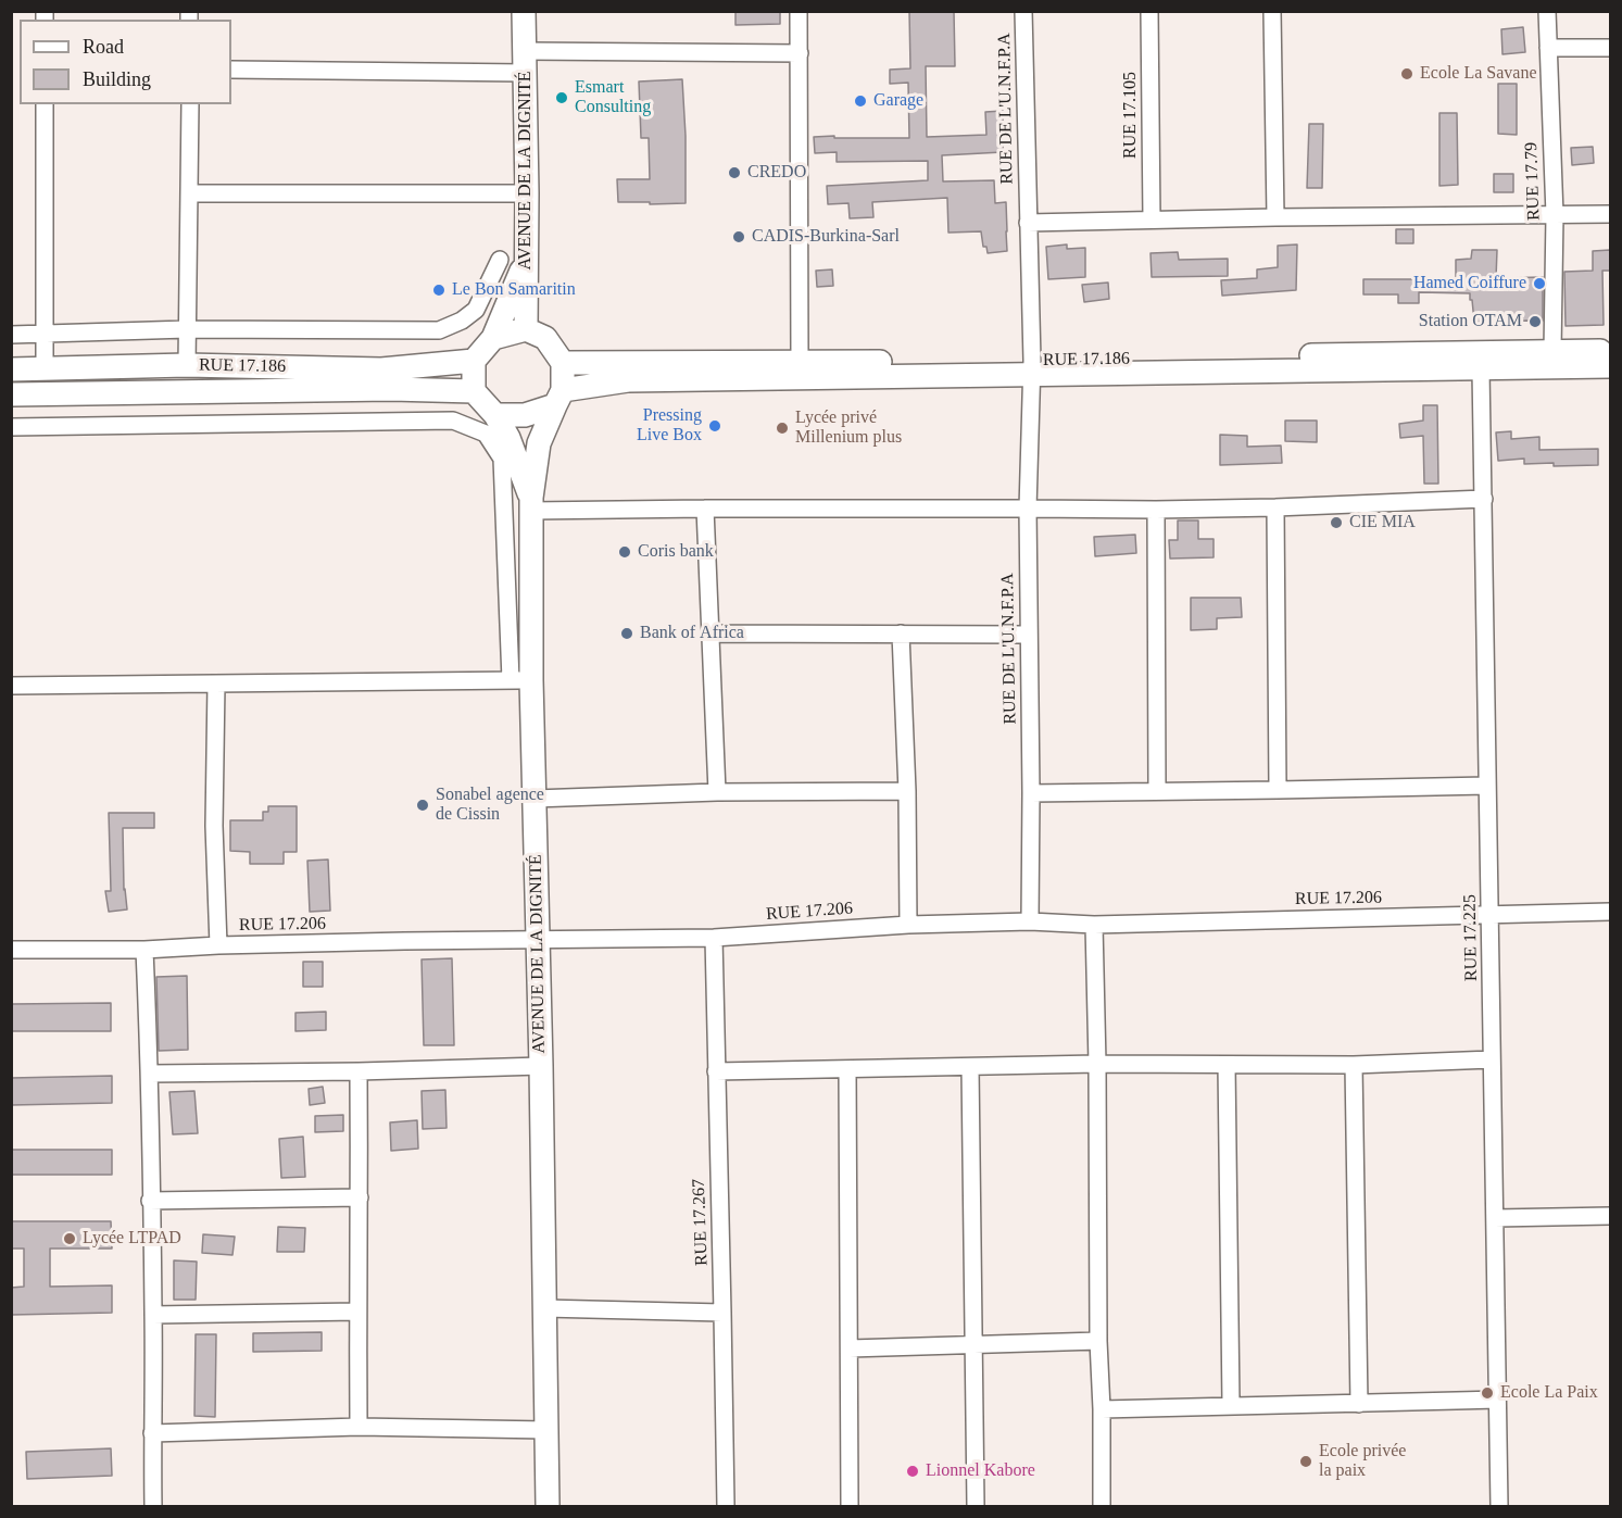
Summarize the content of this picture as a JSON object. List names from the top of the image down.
{
  "streets": {
    "main road": ["AVENUE DE LA DIGNITÉ", "RUE 17.186"],
    "street": [
      "RUE DE L'U.N.F.P.A",
      "RUE 17.105",
      "RUE 17.79",
      "RUE 17.206",
      "RUE 17.225",
      "RUE 17.267"
    ]
  },
  "crossings": [
    ["RUE DE L'U.N.F.P.A", "RUE 17.186"],
    ["RUE DE L'U.N.F.P.A", "RUE 17.206"],
    ["AVENUE DE LA DIGNITÉ", "RUE 17.186"],
    ["AVENUE DE LA DIGNITÉ", "RUE 17.206"],
    ["RUE 17.79", "RUE 17.186"],
    ["RUE 17.206", "RUE 17.225"],
    ["RUE 17.206", "RUE 17.267"]
  ],
  "places": [
    "Ecole La Savane",
    "Esmart Consulting",
    "Garage",
    "CREDO",
    "CADIS-Burkina-Sarl",
    "Hamed Coiffure",
    "Le Bon Samaritin",
    "Station OTAM",
    "Pressing Live Box",
    "Lycée privé Millenium plus",
    "CIE MIA",
    "Coris bank",
    "Bank of Africa",
    "Sonabel agence de Cissin",
    "Lycée LTPAD",
    "Ecole La Paix",
    "Ecole privée la paix",
    "Lionnel Kabore"
  ],
  "legend": ["Road", "Building"]
}
